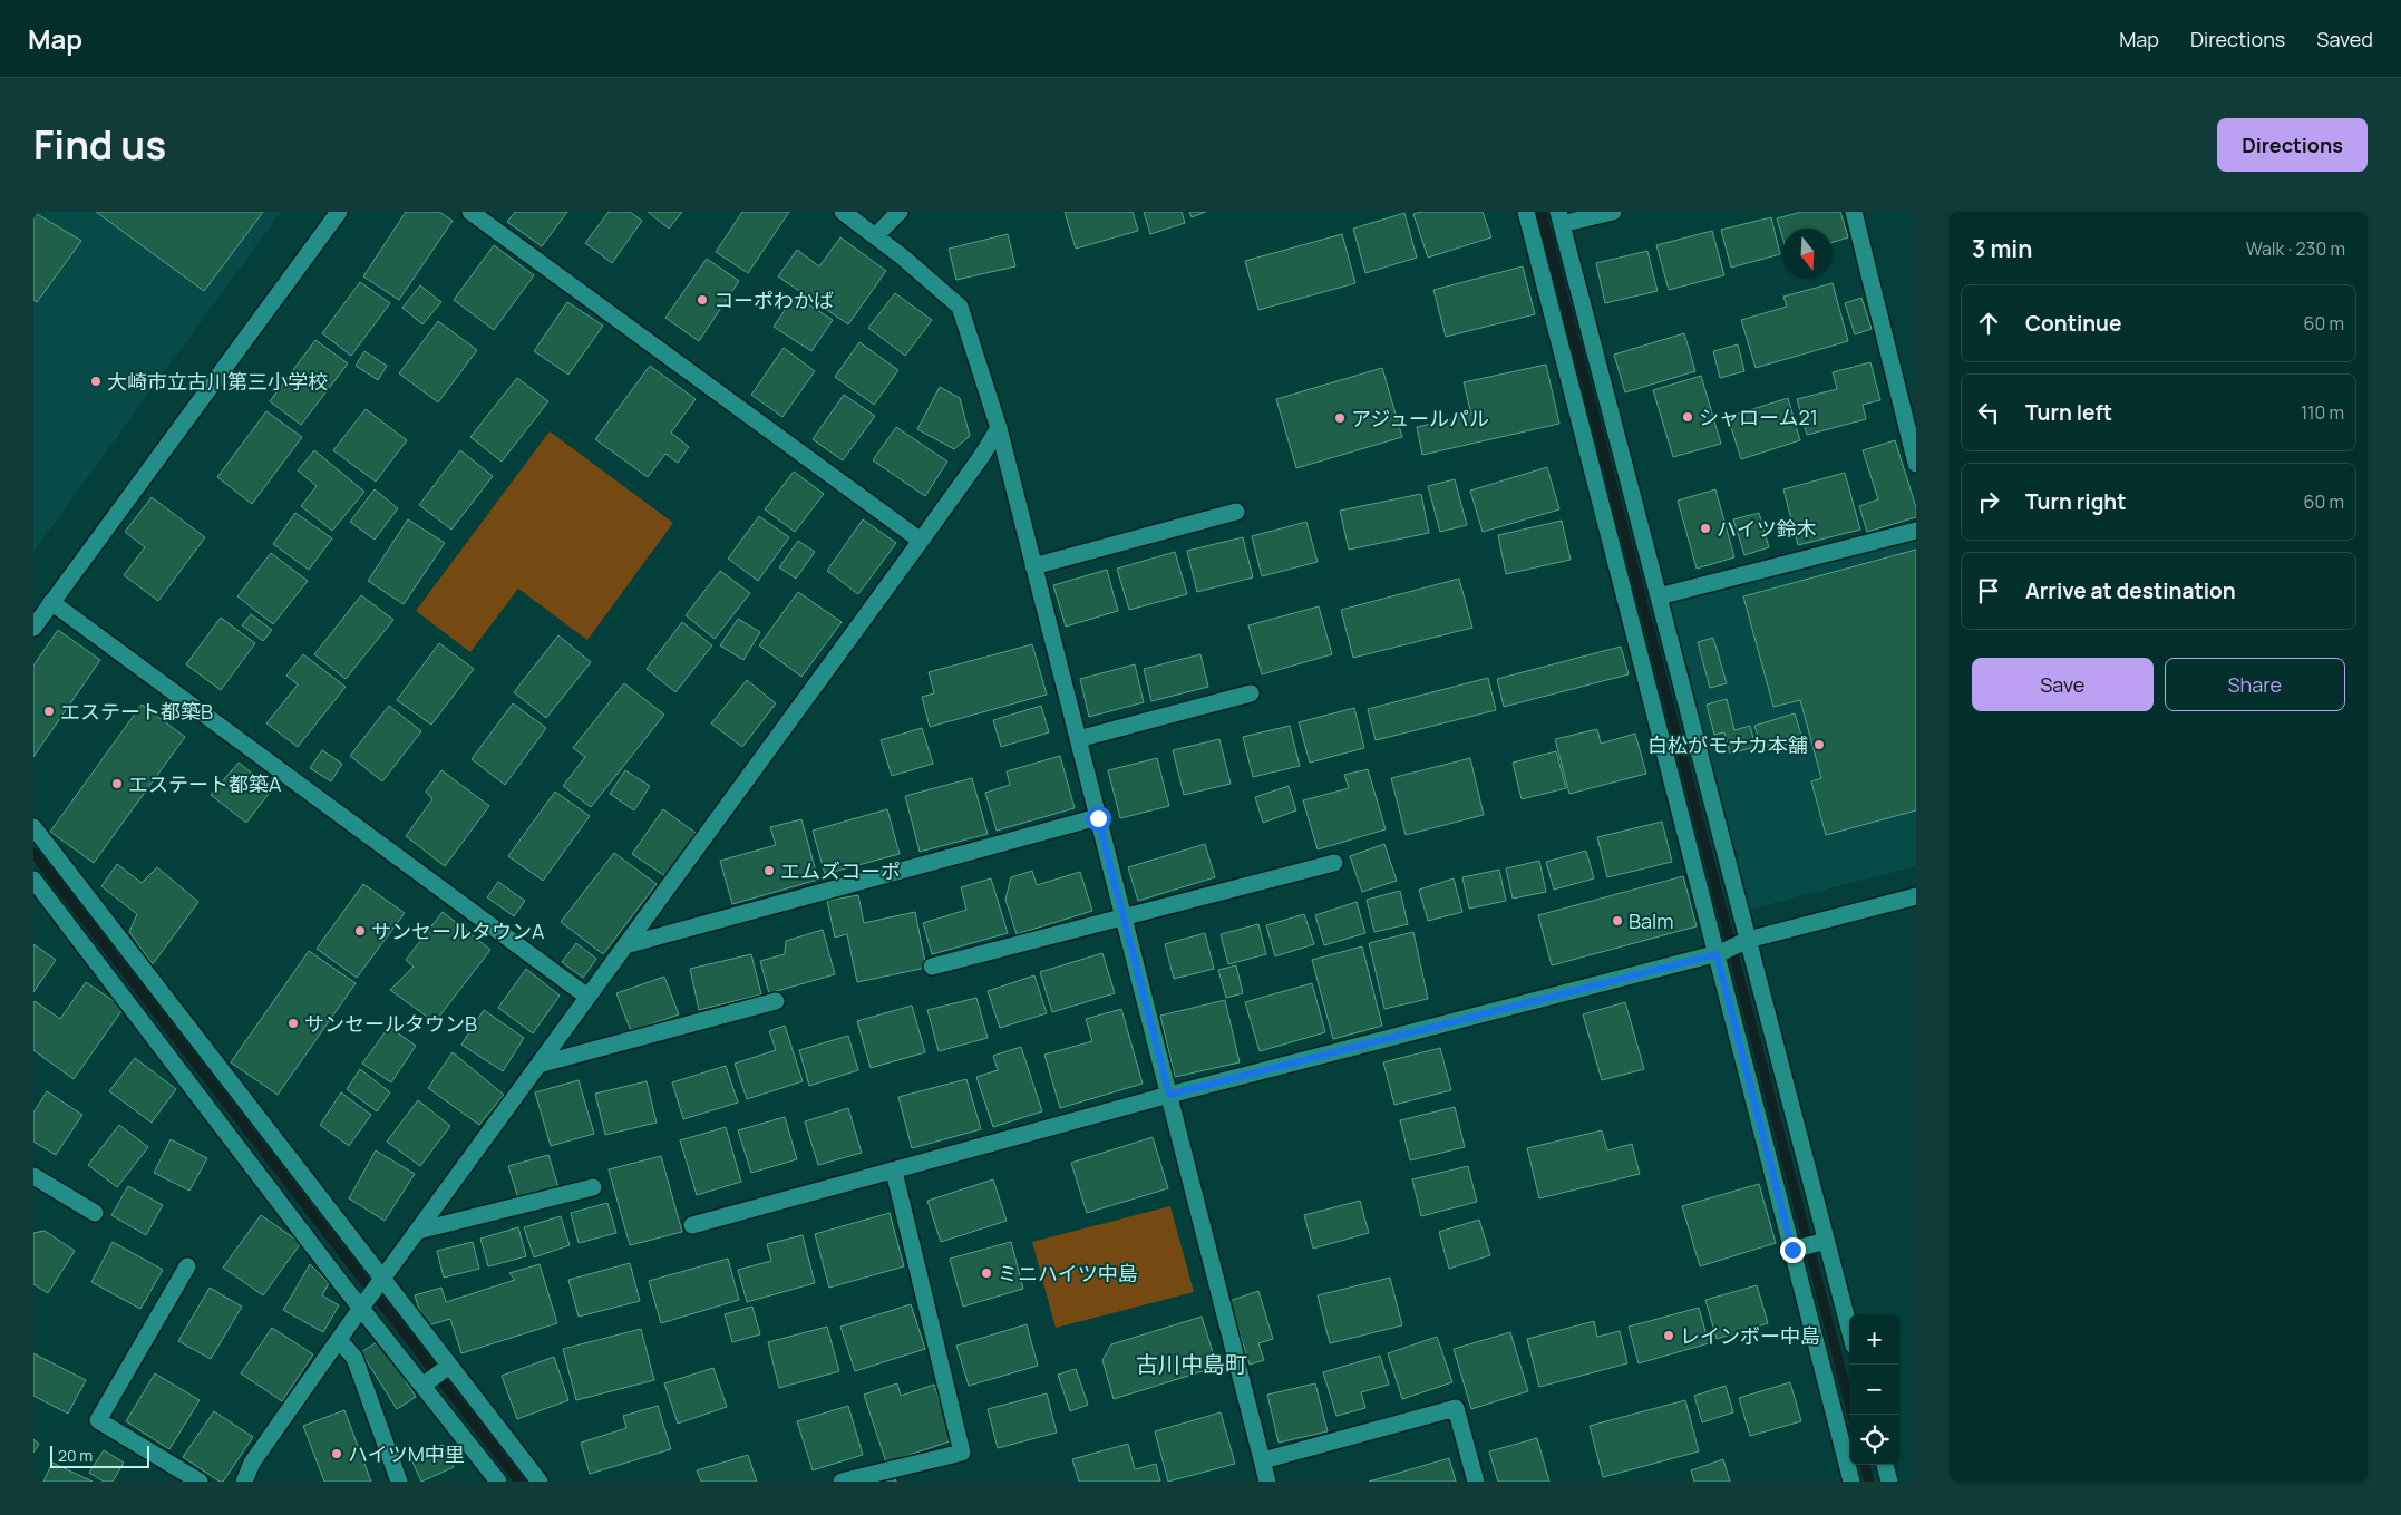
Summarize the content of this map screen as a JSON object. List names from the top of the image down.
{
  "districts": ["古川中島町"],
  "places": [
    "コーポわかば",
    "大崎市立古川第三小学校",
    "シャローム21",
    "アジュールパル",
    "ハイツ鈴木",
    "エステート都築B",
    "白松がモナカ本舗",
    "エステート都築A",
    "エムズコーポ",
    "Balm",
    "サンセールタウンA",
    "サンセールタウンB",
    "ミニハイツ中島",
    "レインボー中島",
    "ハイツM中里"
  ],
  "scale_bar": "20 m",
  "north": "bottom",
  "page": {
    "header": "Map",
    "nav": ["Map", "Directions", "Saved"],
    "title": "Find us",
    "buttons": [
      "Directions",
      ["Save", "Share"]
    ],
    "heading": ["3 min", "Walk · 230 m"],
    "list": [
      ["Continue", "60 m"],
      ["Turn left", "110 m"],
      ["Turn right", "60 m"],
      "Arrive at destination"
    ],
    "map_buttons": ["+", "−"],
    "scale": "20 m"
  }
}
